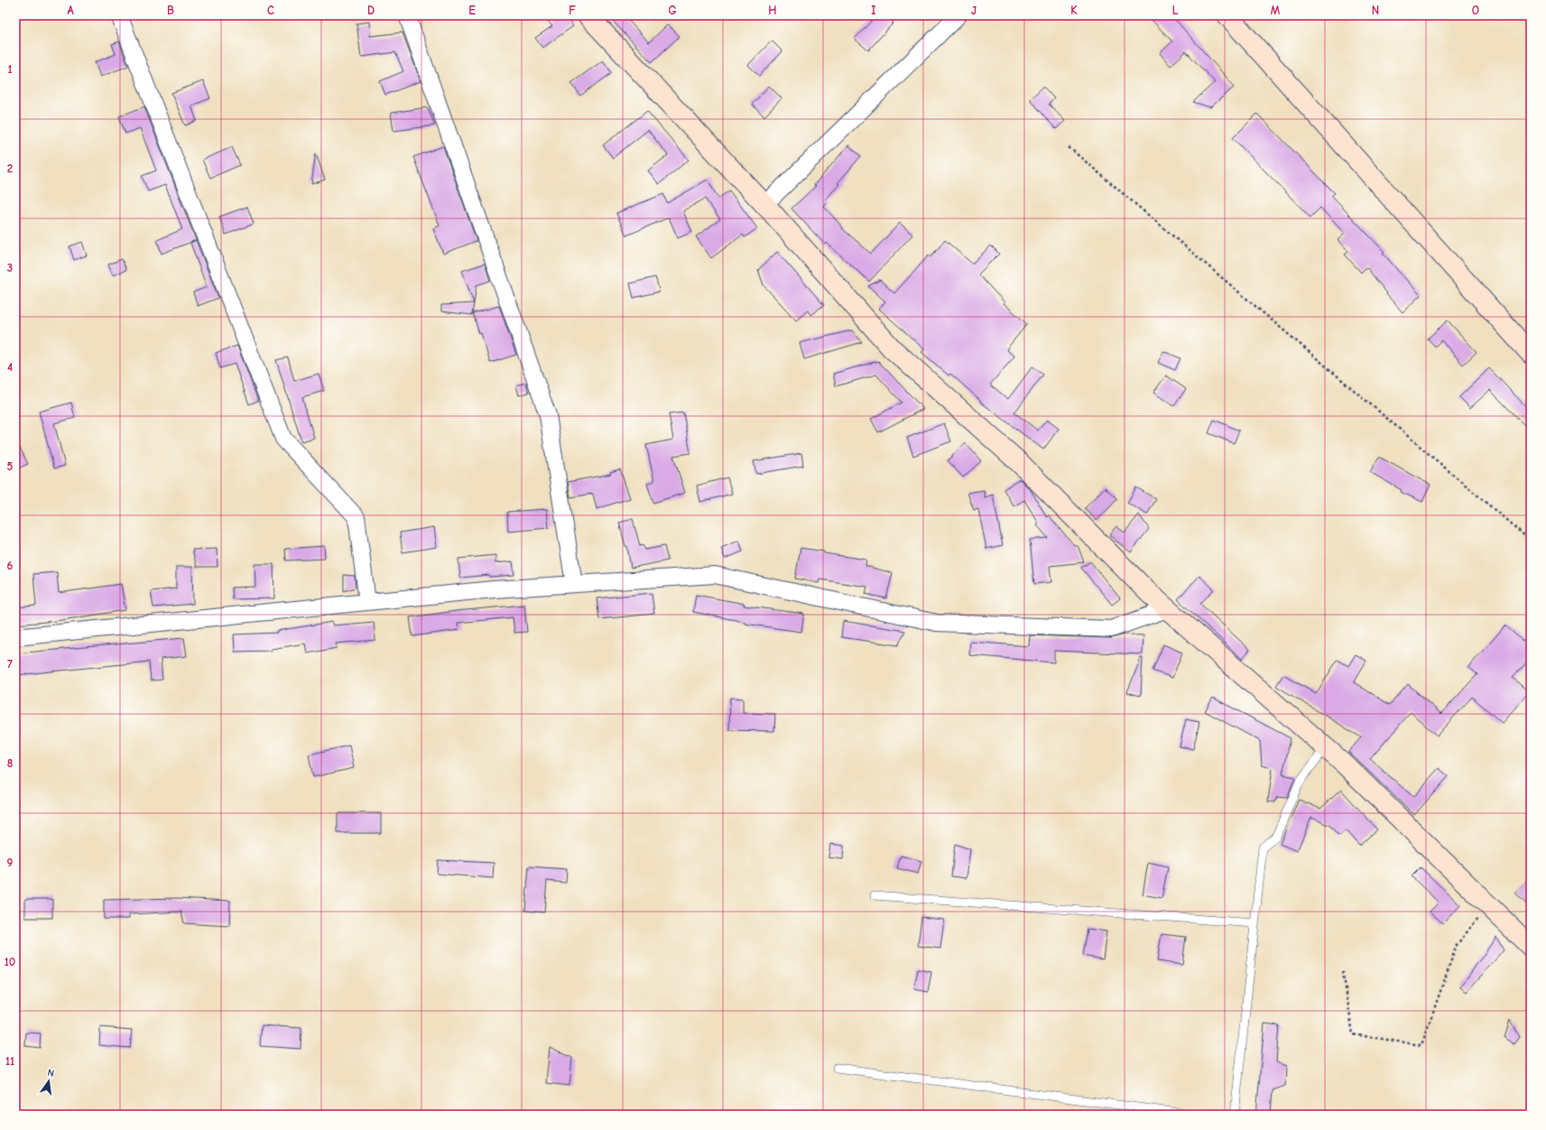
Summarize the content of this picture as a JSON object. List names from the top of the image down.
{
  "north": "top",
  "grid": {
    "columns": [
      "A",
      "B",
      "C",
      "D",
      "E",
      "F",
      "G",
      "H",
      "I",
      "J",
      "K",
      "L",
      "M",
      "N",
      "O"
    ],
    "rows": [
      "1",
      "2",
      "3",
      "4",
      "5",
      "6",
      "7",
      "8",
      "9",
      "10",
      "11"
    ]
  }
}
